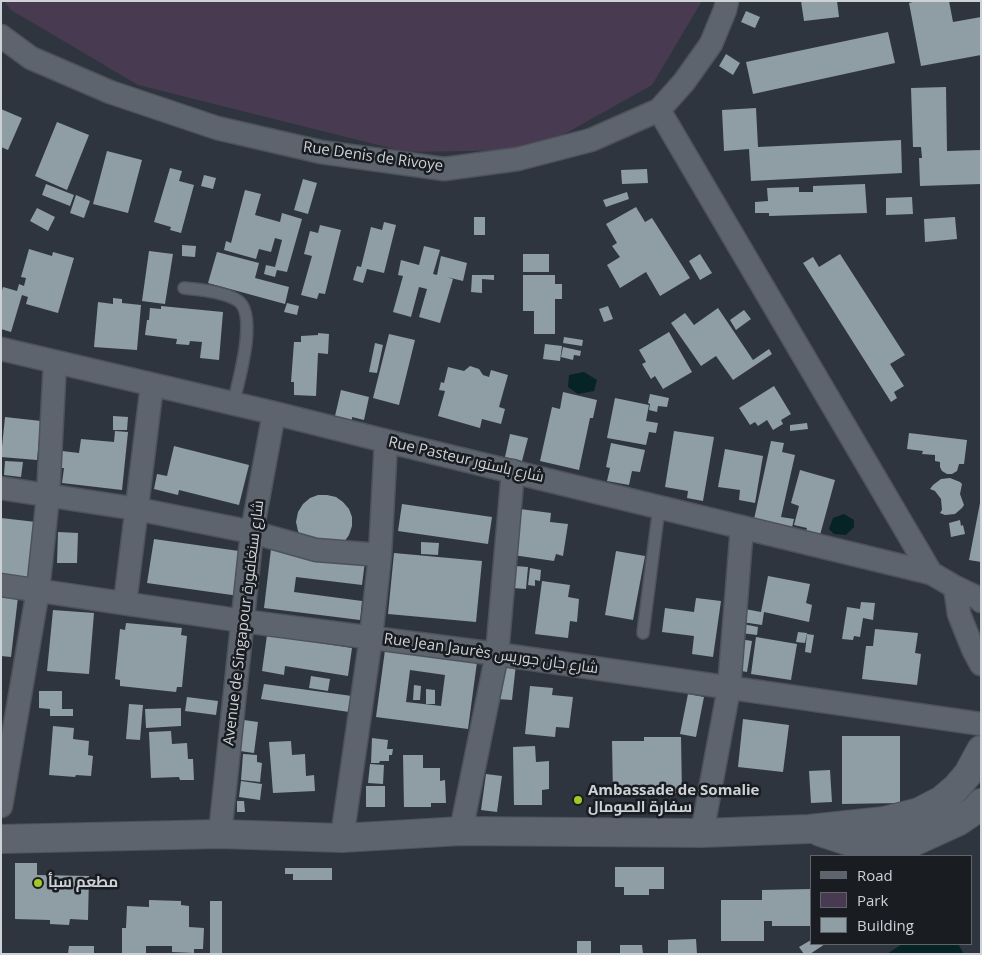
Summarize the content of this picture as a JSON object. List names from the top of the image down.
{
  "streets": {
    "street": [
      "Rue Denis de Rivoye",
      "Rue Pasteur شارع باستور",
      "Avenue de Singapour شارع سنغافورة",
      "Rue Jean Jaurès شارع جان جوريس"
    ]
  },
  "crossings": [
    ["Rue Pasteur شارع باستور", "Avenue de Singapour شارع سنغافورة"],
    ["Avenue de Singapour شارع سنغافورة", "Rue Jean Jaurès شارع جان جوريس"]
  ],
  "places": ["Ambassade de Somalie سفارة الصومال", "مطعم سبأ"],
  "legend": ["Road", "Park", "Building"]
}
